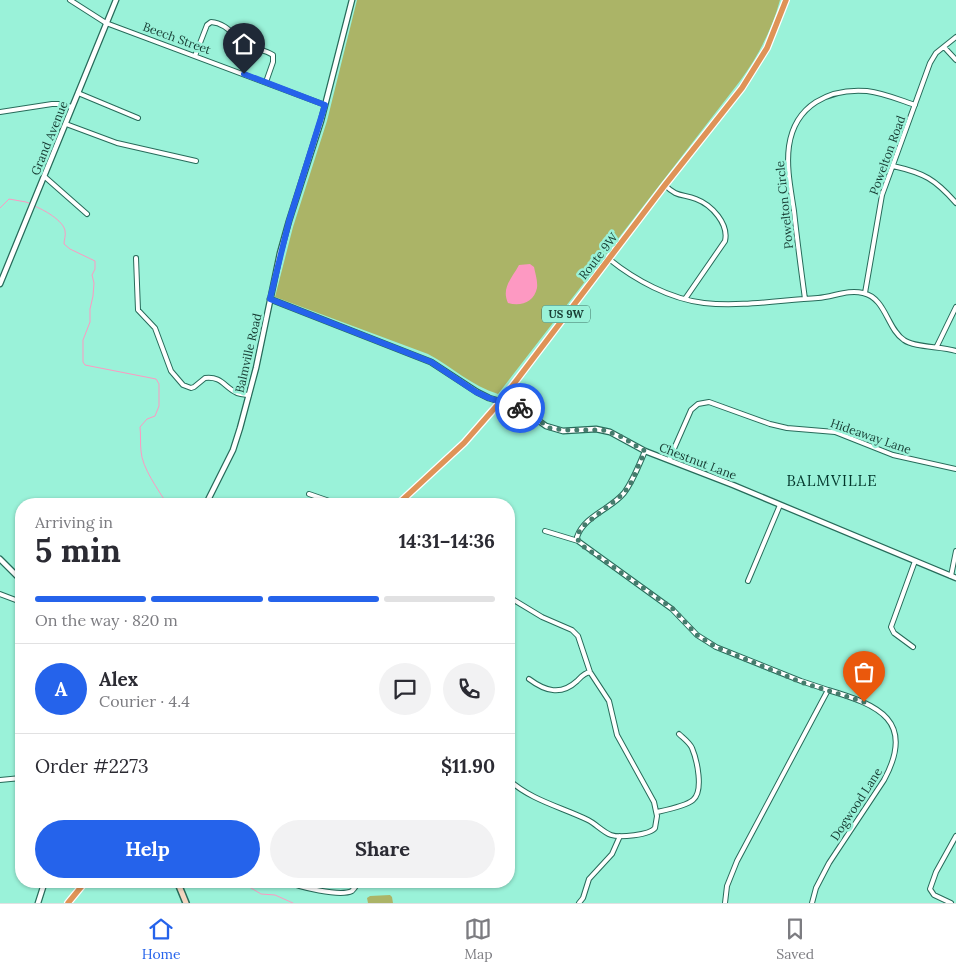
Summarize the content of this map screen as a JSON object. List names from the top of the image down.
{
  "streets": {
    "highway": ["Route 9W", "US 9W"],
    "street": [
      "Beech Street",
      "Grand Avenue",
      "Powelton Road",
      "Powelton Circle",
      "Balmville Road",
      "Hideaway Lane",
      "Chestnut Lane",
      "Dogwood Lane"
    ]
  },
  "crossings": [
    ["Beech Street", "Grand Avenue"],
    ["Beech Street", "Balmville Road"],
    ["Powelton Road", "Powelton Circle"],
    ["Route 9W", "Chestnut Lane"],
    ["Balmville Road", "Chestnut Lane"],
    ["Hideaway Lane", "Chestnut Lane"]
  ],
  "districts": ["BALMVILLE"],
  "page": {
    "heading": ["5 min", "Arriving in", "14:31–14:36"],
    "panel": [
      "Alex",
      "Courier · 4.4",
      "Order #2273",
      "$11.90"
    ],
    "bar": "On the way · 820 m",
    "round": "A",
    "buttons": ["Help", "Share"],
    "tabs": ["Home", "Map", "Saved"]
  }
}
